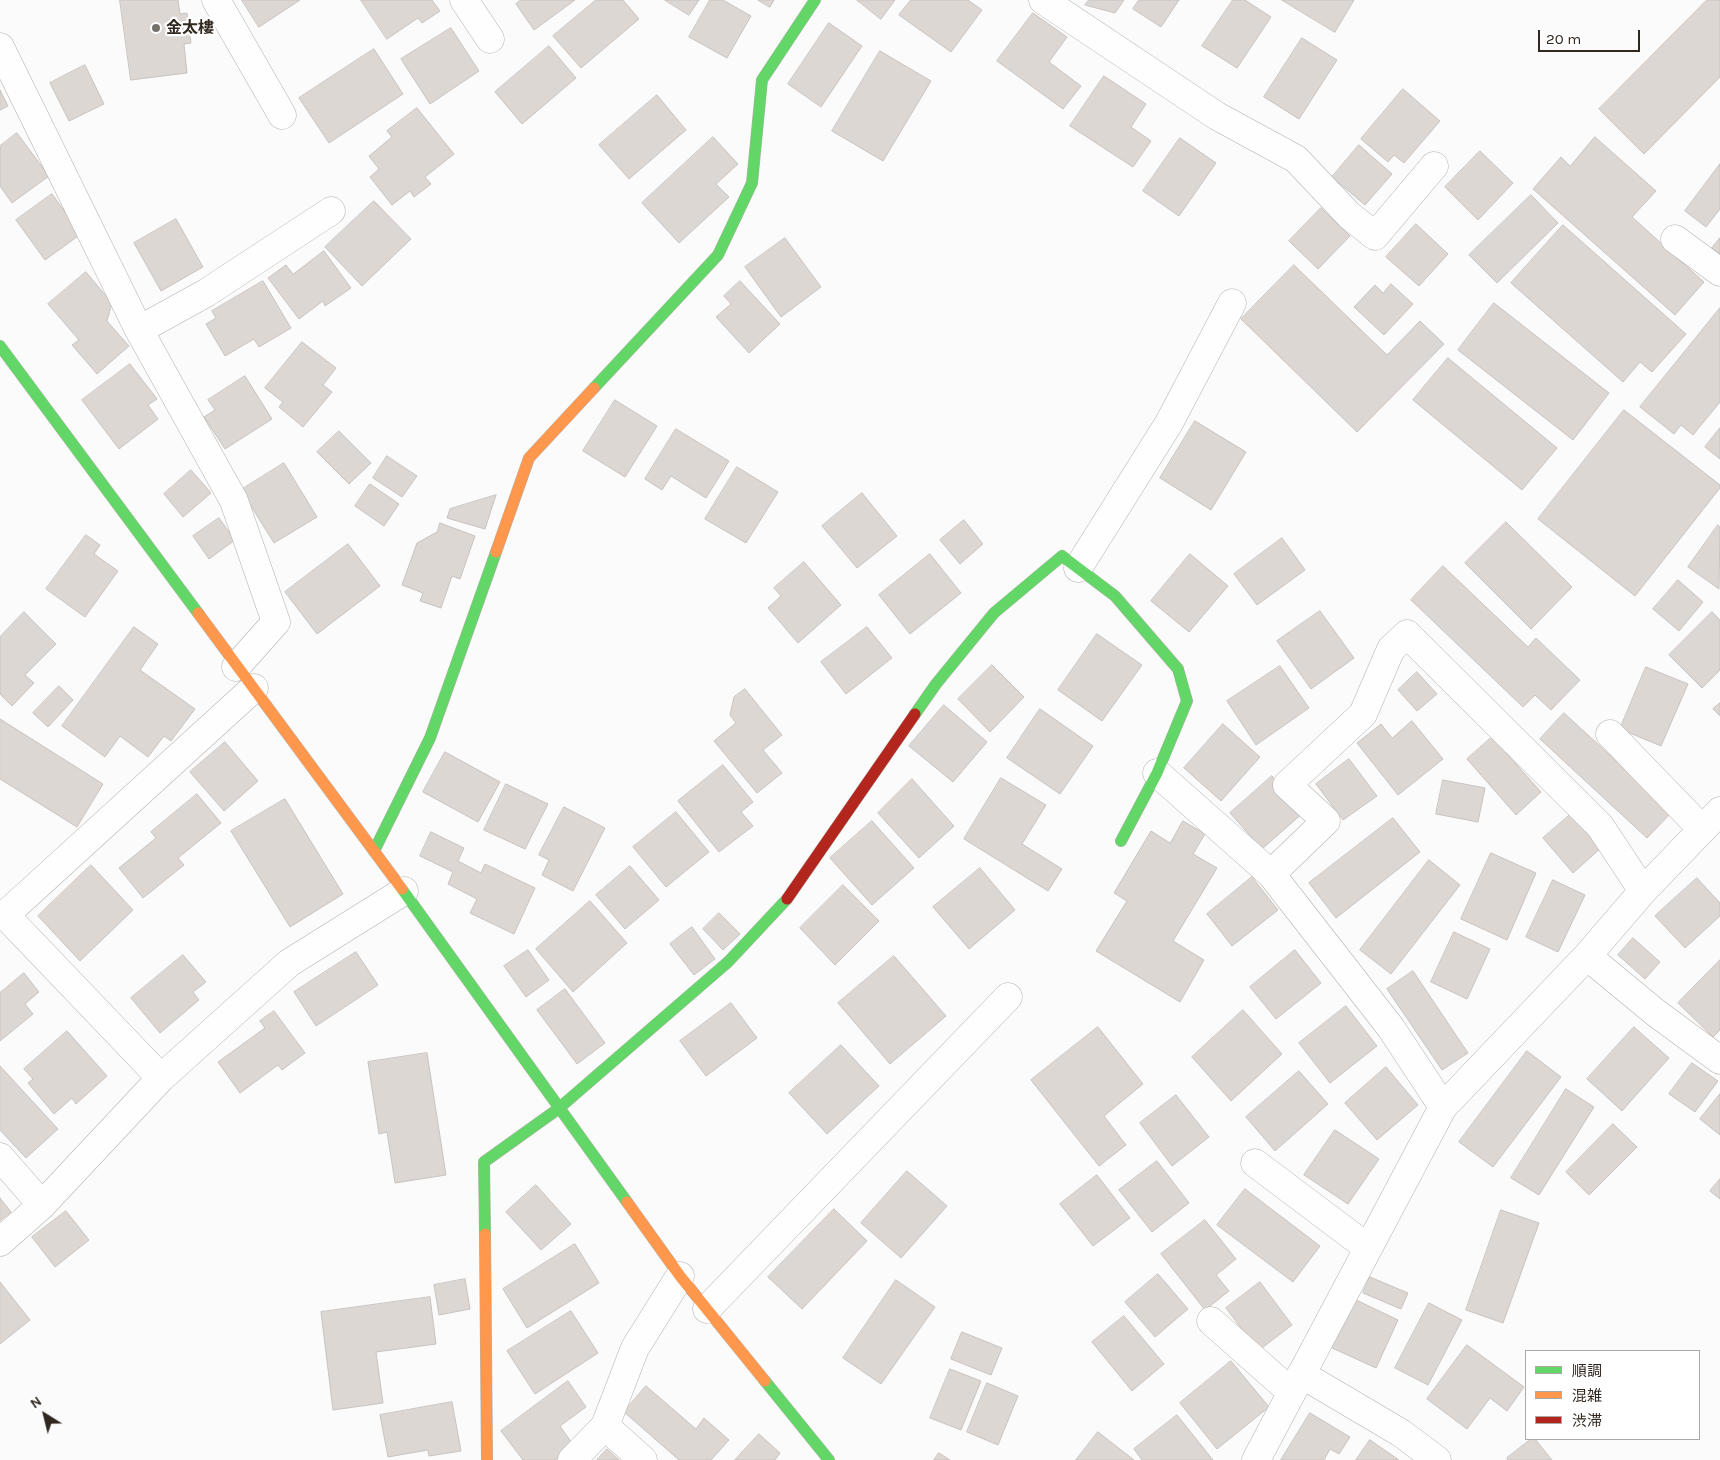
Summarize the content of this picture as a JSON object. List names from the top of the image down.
{
  "places": ["金太樓"],
  "legend": ["順調", "混雑", "渋滞"],
  "scale_bar": "20 m",
  "north": "top left"
}
